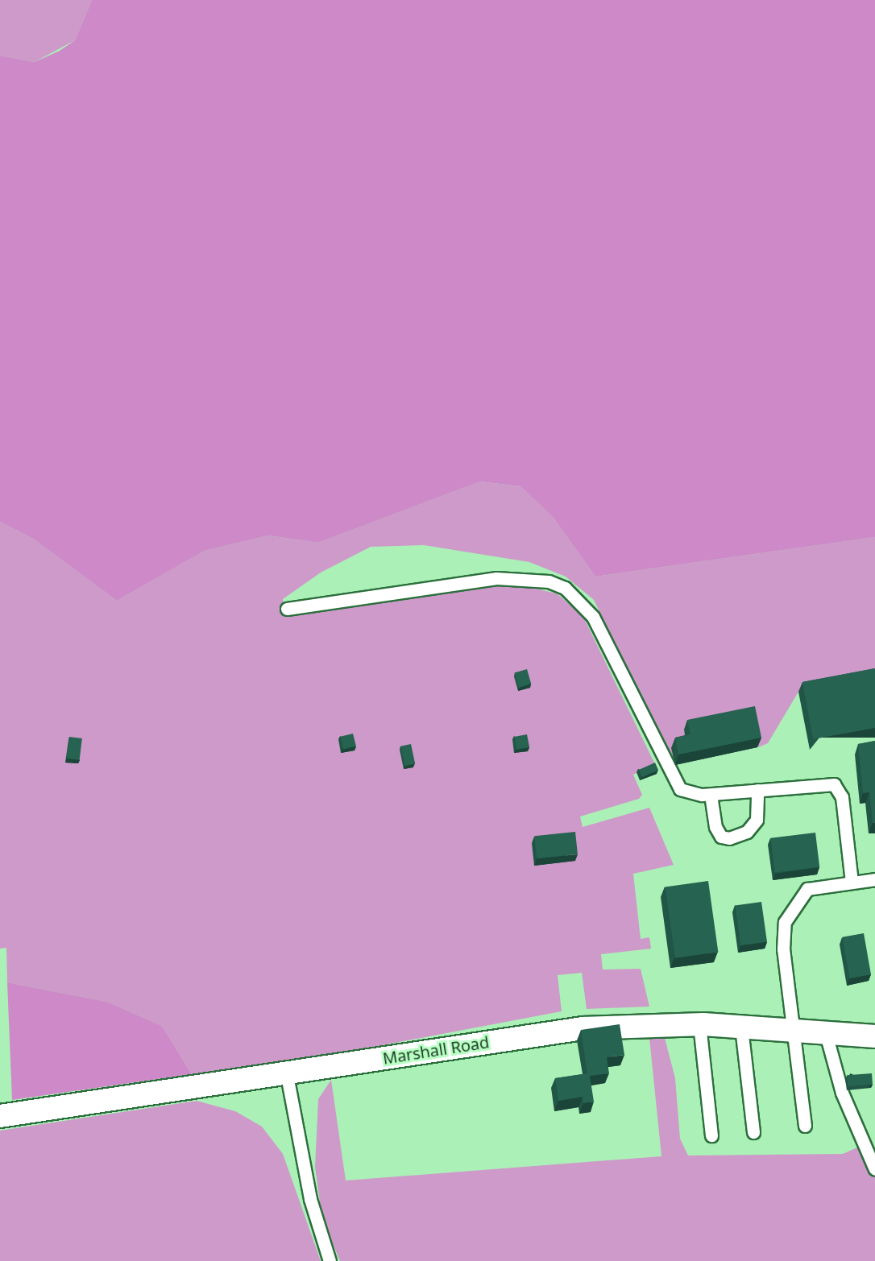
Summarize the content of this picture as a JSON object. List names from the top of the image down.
{
  "streets": {
    "street": ["Marshall Road"]
  }
}
